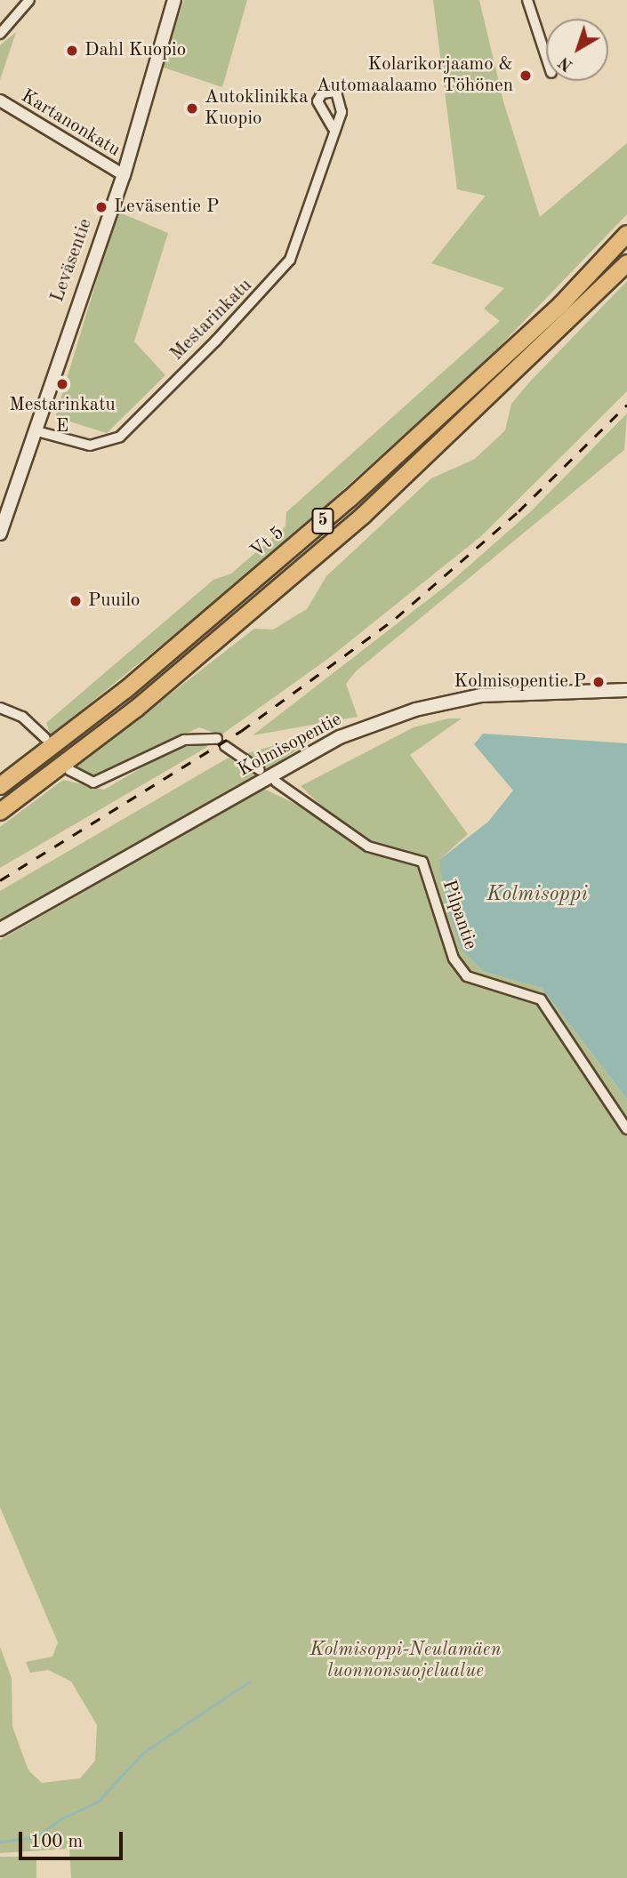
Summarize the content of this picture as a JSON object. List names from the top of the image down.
{
  "streets": {
    "highway": ["5", "Vt 5"],
    "main road": ["Leväsentie", "Kolmisopentie"],
    "street": ["Kartanonkatu", "Mestarinkatu", "Pilpantie"]
  },
  "crossings": [
    ["Kartanonkatu", "Leväsentie"],
    ["Leväsentie", "Mestarinkatu"]
  ],
  "water": ["Kolmisoppi"],
  "parks": ["Kolmisoppi-Neulamäen luonnonsuojelualue"],
  "places": [
    "Dahl Kuopio",
    "Kolarikorjaamo & Automaalaamo Töhönen",
    "Autoklinikka Kuopio",
    "Leväsentie P",
    "Mestarinkatu E",
    "Puuilo",
    "Kolmisopentie P"
  ],
  "scale_bar": "100 m",
  "north": "bottom left"
}
